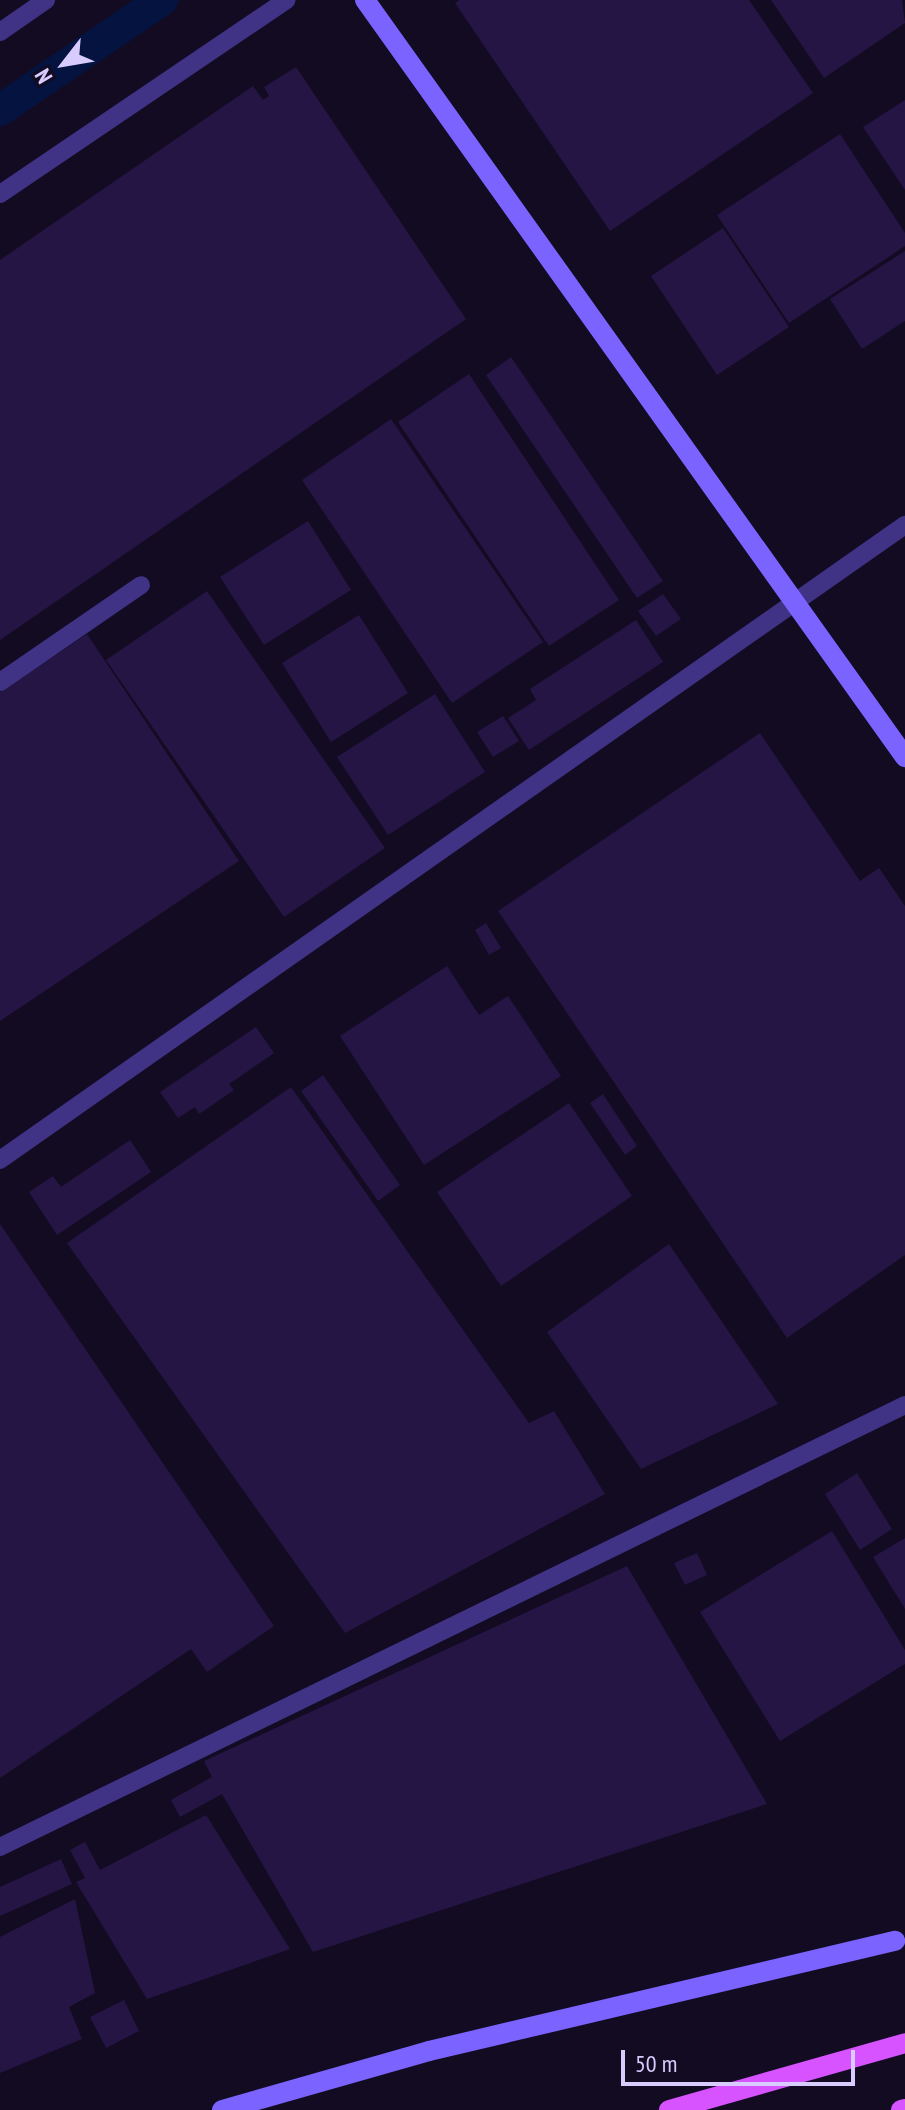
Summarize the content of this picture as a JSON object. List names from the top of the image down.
{
  "scale_bar": "50 m",
  "north": "bottom left"
}
